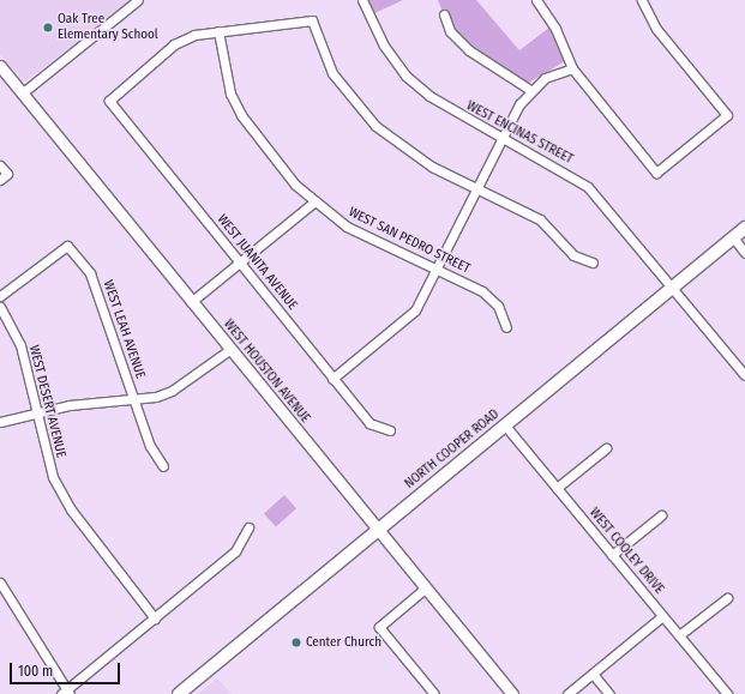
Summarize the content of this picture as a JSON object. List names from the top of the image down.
{
  "streets": {
    "main road": ["NORTH COOPER ROAD"],
    "street": [
      "WEST ENCINAS STREET",
      "WEST SAN PEDRO STREET",
      "WEST JUANITA AVENUE",
      "WEST LEAH AVENUE",
      "WEST HOUSTON AVENUE",
      "WEST DESERT AVENUE",
      "WEST COOLEY DRIVE"
    ]
  },
  "crossings": [
    ["WEST ENCINAS STREET", "NORTH COOPER ROAD"],
    ["WEST SAN PEDRO STREET", "WEST JUANITA AVENUE"],
    ["WEST HOUSTON AVENUE", "NORTH COOPER ROAD"],
    ["NORTH COOPER ROAD", "WEST COOLEY DRIVE"]
  ],
  "places": ["Oak Tree Elementary School", "Center Church"],
  "scale_bar": "100 m"
}
